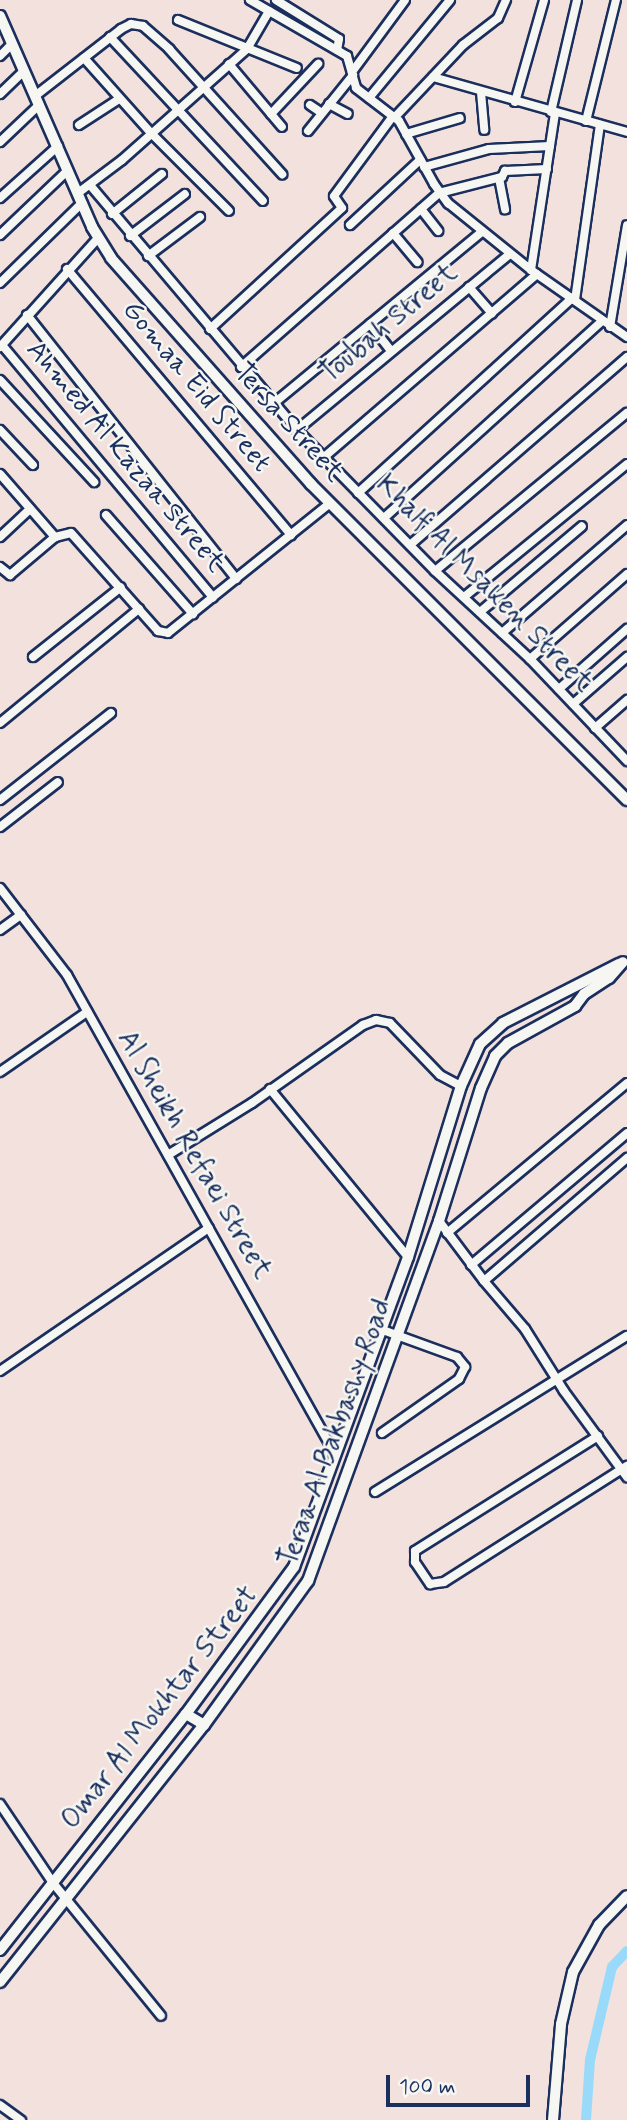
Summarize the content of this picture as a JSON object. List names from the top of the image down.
{
  "streets": {
    "main road": ["Tersa Street"],
    "street": [
      "Toubah Street",
      "Gomaa Eid Street",
      "Ahmed Al Kazaa Street",
      "Khalf Al Msaken Street",
      "Al Sheikh Refaei Street",
      "Teraa Al Bakbashy Road",
      "Omar Al Mokhtar Street"
    ]
  },
  "crossings": [
    ["Toubah Street", "Khalf Al Msaken Street"],
    ["Al Sheikh Refaei Street", "Omar Al Mokhtar Street"],
    ["Teraa Al Bakbashy Road", "Omar Al Mokhtar Street"]
  ],
  "scale_bar": "100 m"
}
